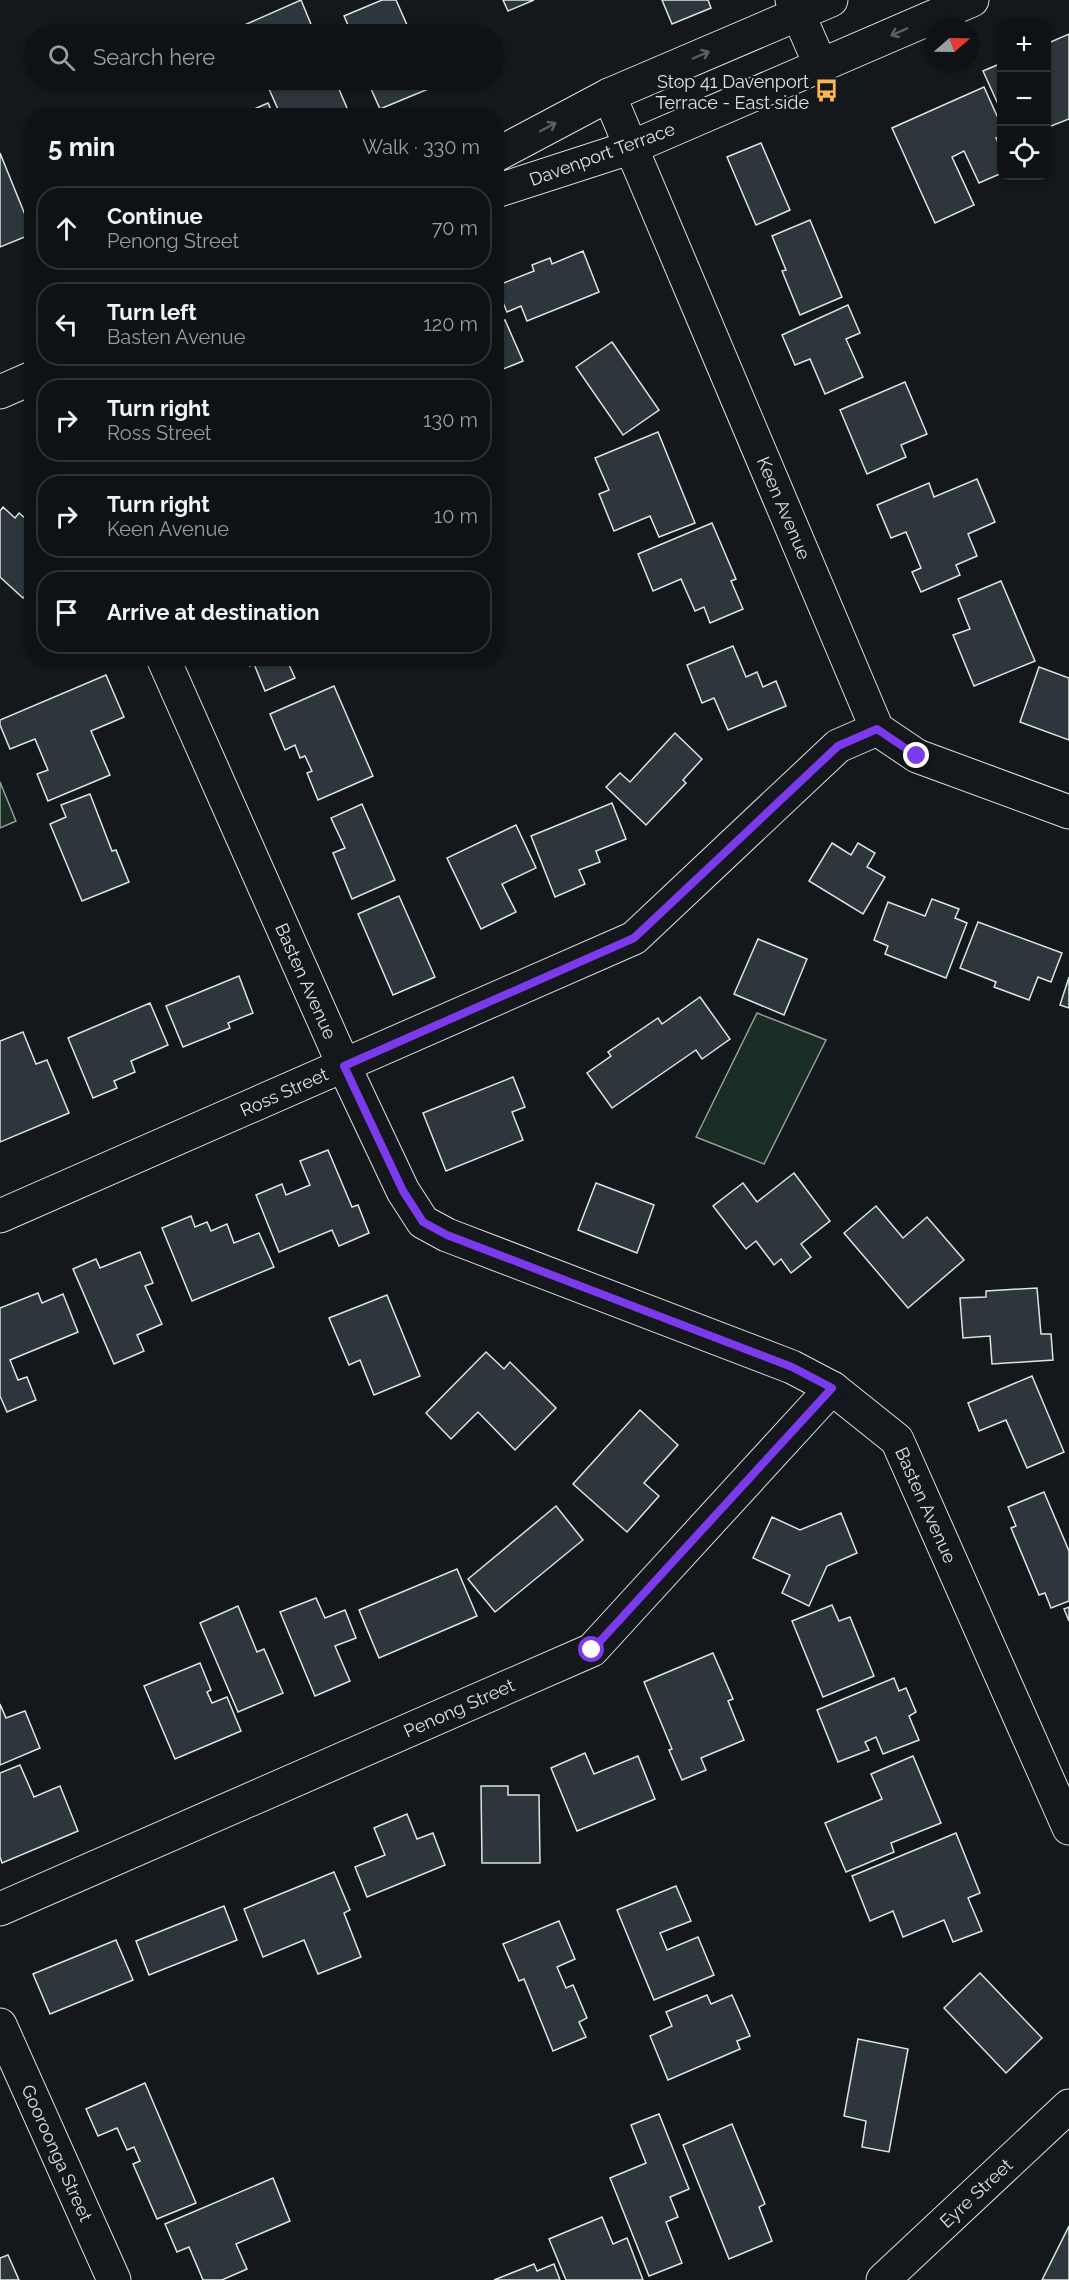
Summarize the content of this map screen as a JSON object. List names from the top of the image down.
{
  "streets": {
    "street": [
      "Davenport Terrace",
      "Keen Avenue",
      "Basten Avenue",
      "Ross Street",
      "Penong Street",
      "Gooroonga Street",
      "Eyre Street"
    ]
  },
  "crossings": [
    ["Davenport Terrace", "Keen Avenue"],
    ["Keen Avenue", "Ross Street"],
    ["Basten Avenue", "Ross Street"],
    ["Basten Avenue", "Penong Street"]
  ],
  "places": {
    "bus stop": ["Stop 41 Davenport Terrace - East side"]
  },
  "north": "right",
  "page": {
    "map_buttons": ["+", "−"],
    "search": "Search here",
    "heading": ["5 min", "Walk · 330 m"],
    "list": [
      ["Continue", "Penong Street", "70 m"],
      ["Turn left", "Basten Avenue", "120 m"],
      ["Turn right", "Ross Street", "130 m"],
      ["Turn right", "Keen Avenue", "10 m"],
      "Arrive at destination"
    ]
  }
}
